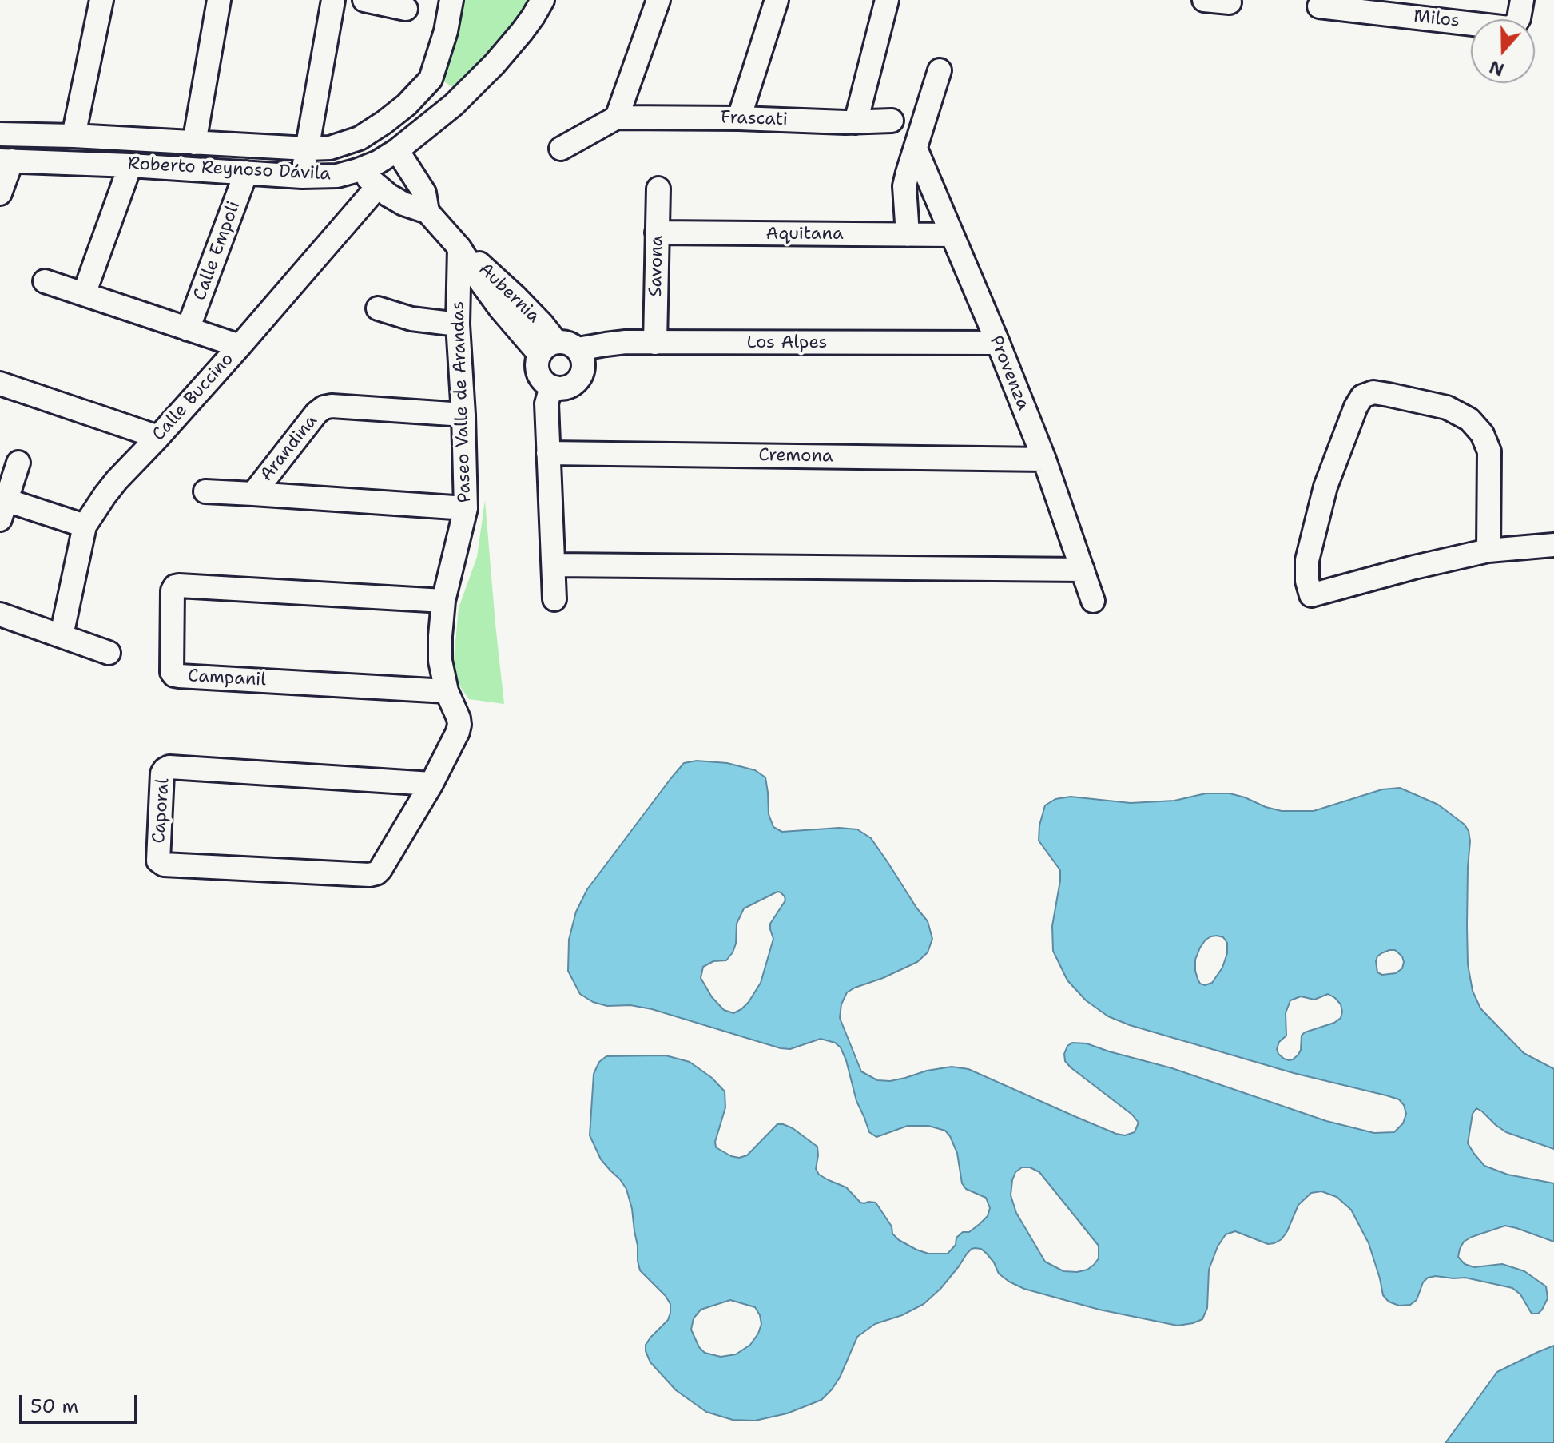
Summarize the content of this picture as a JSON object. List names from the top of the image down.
{
  "streets": {
    "street": [
      "Milos",
      "Frascati",
      "Roberto Reynoso Dávila",
      "Aquitana",
      "Calle Empoli",
      "Savona",
      "Aubernia",
      "Los Alpes",
      "Provenza",
      "Calle Buccino",
      "Paseo Valle de Arandas",
      "Arandina",
      "Cremona",
      "Campanil",
      "Caporal"
    ]
  },
  "crossings": [
    ["Roberto Reynoso Dávila", "Calle Empoli"],
    ["Roberto Reynoso Dávila", "Aubernia"],
    ["Aquitana", "Savona"],
    ["Aquitana", "Provenza"],
    ["Savona", "Los Alpes"],
    ["Aubernia", "Los Alpes"],
    ["Aubernia", "Calle Buccino"],
    ["Aubernia", "Paseo Valle de Arandas"],
    ["Los Alpes", "Provenza"],
    ["Provenza", "Cremona"],
    ["Paseo Valle de Arandas", "Arandina"],
    ["Paseo Valle de Arandas", "Campanil"],
    ["Paseo Valle de Arandas", "Caporal"]
  ],
  "scale_bar": "50 m",
  "north": "bottom"
}
